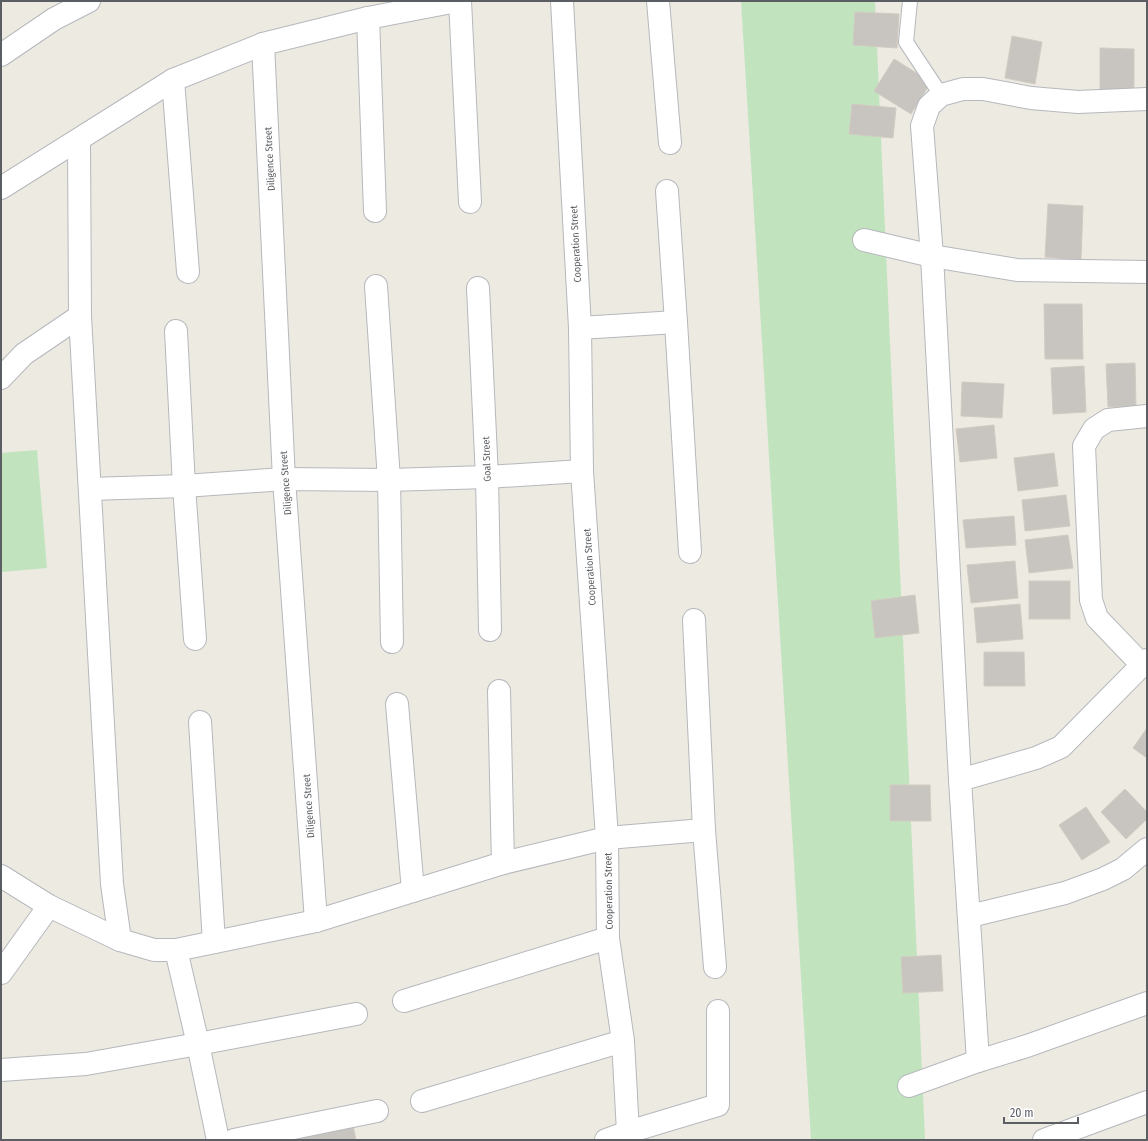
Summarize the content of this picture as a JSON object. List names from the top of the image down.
{
  "streets": {
    "street": ["Diligence Street", "Cooperation Street", "Goal Street"]
  },
  "scale_bar": "20 m"
}
